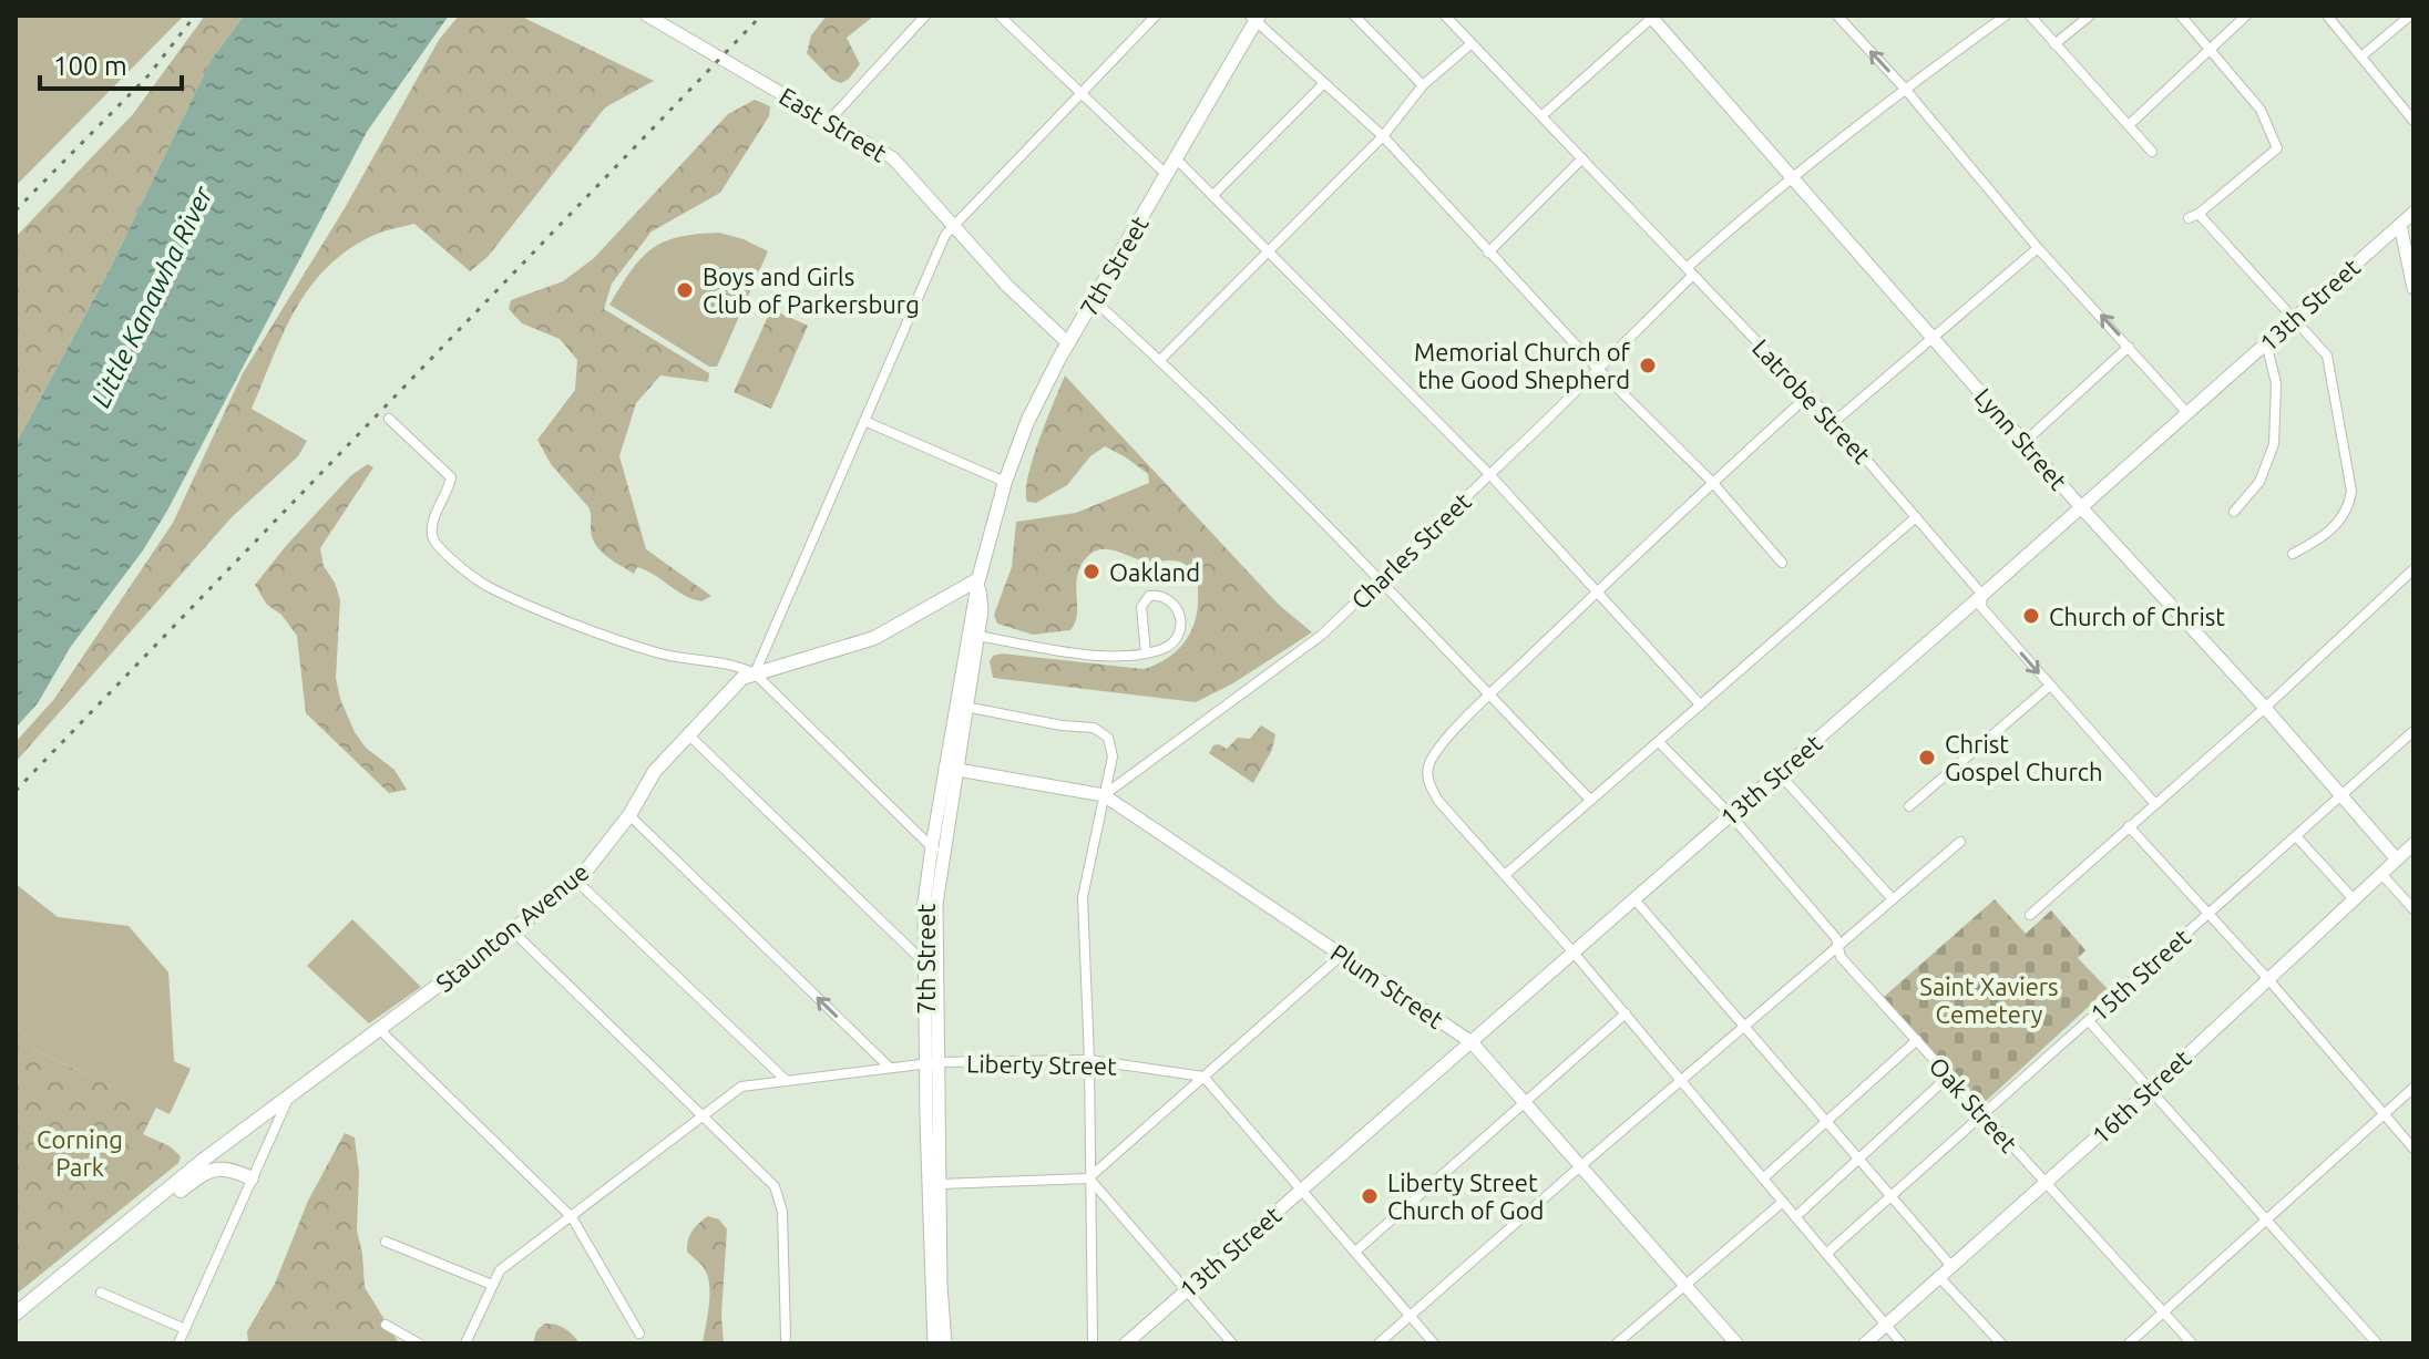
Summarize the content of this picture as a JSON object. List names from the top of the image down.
{
  "streets": {
    "main road": ["7th Street", "Staunton Avenue"],
    "street": [
      "East Street",
      "13th Street",
      "Latrobe Street",
      "Lynn Street",
      "Charles Street",
      "15th Street",
      "Plum Street",
      "Liberty Street",
      "16th Street",
      "Oak Street"
    ]
  },
  "crossings": [
    ["East Street", "7th Street"],
    ["7th Street", "Staunton Avenue"],
    ["7th Street", "Plum Street"],
    ["7th Street", "Liberty Street"],
    ["13th Street", "Latrobe Street"],
    ["13th Street", "Lynn Street"],
    ["13th Street", "Plum Street"],
    ["13th Street", "Oak Street"],
    ["Latrobe Street", "Charles Street"],
    ["Lynn Street", "Charles Street"],
    ["Lynn Street", "15th Street"],
    ["Lynn Street", "16th Street"],
    ["Charles Street", "Plum Street"],
    ["15th Street", "Oak Street"],
    ["16th Street", "Oak Street"]
  ],
  "water": ["Little Kanawha River"],
  "parks": ["Saint Xaviers Cemetery", "Corning Park"],
  "places": [
    "Boys and Girls Club of Parkersburg",
    "Memorial Church of the Good Shepherd",
    "Oakland",
    "Church of Christ",
    "Christ Gospel Church",
    "Liberty Street Church of God"
  ],
  "scale_bar": "100 m"
}
